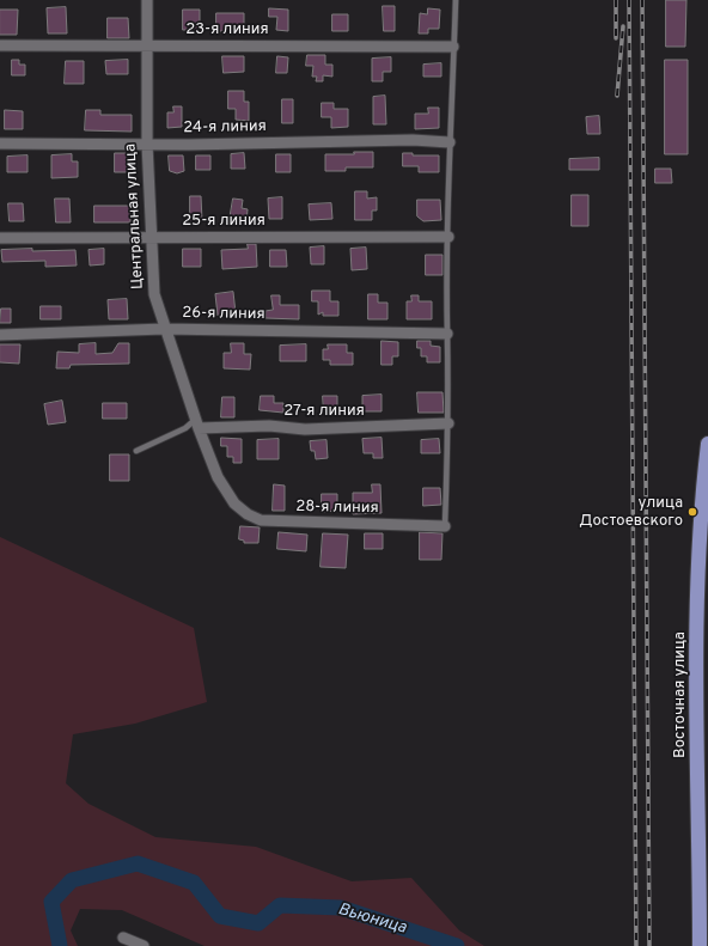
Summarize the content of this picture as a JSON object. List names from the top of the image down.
{
  "streets": {
    "main road": ["Восточная улица"],
    "street": [
      "23-я линия",
      "24-я линия",
      "Центральная улица",
      "25-я линия",
      "26-я линия",
      "27-я линия",
      "28-я линия"
    ]
  },
  "crossings": [
    ["23-я линия", "Центральная улица"],
    ["24-я линия", "Центральная улица"],
    ["Центральная улица", "25-я линия"],
    ["Центральная улица", "26-я линия"],
    ["Центральная улица", "27-я линия"],
    ["Центральная улица", "28-я линия"]
  ],
  "water": ["Вьюница"],
  "places": ["улица Достоевского"]
}
